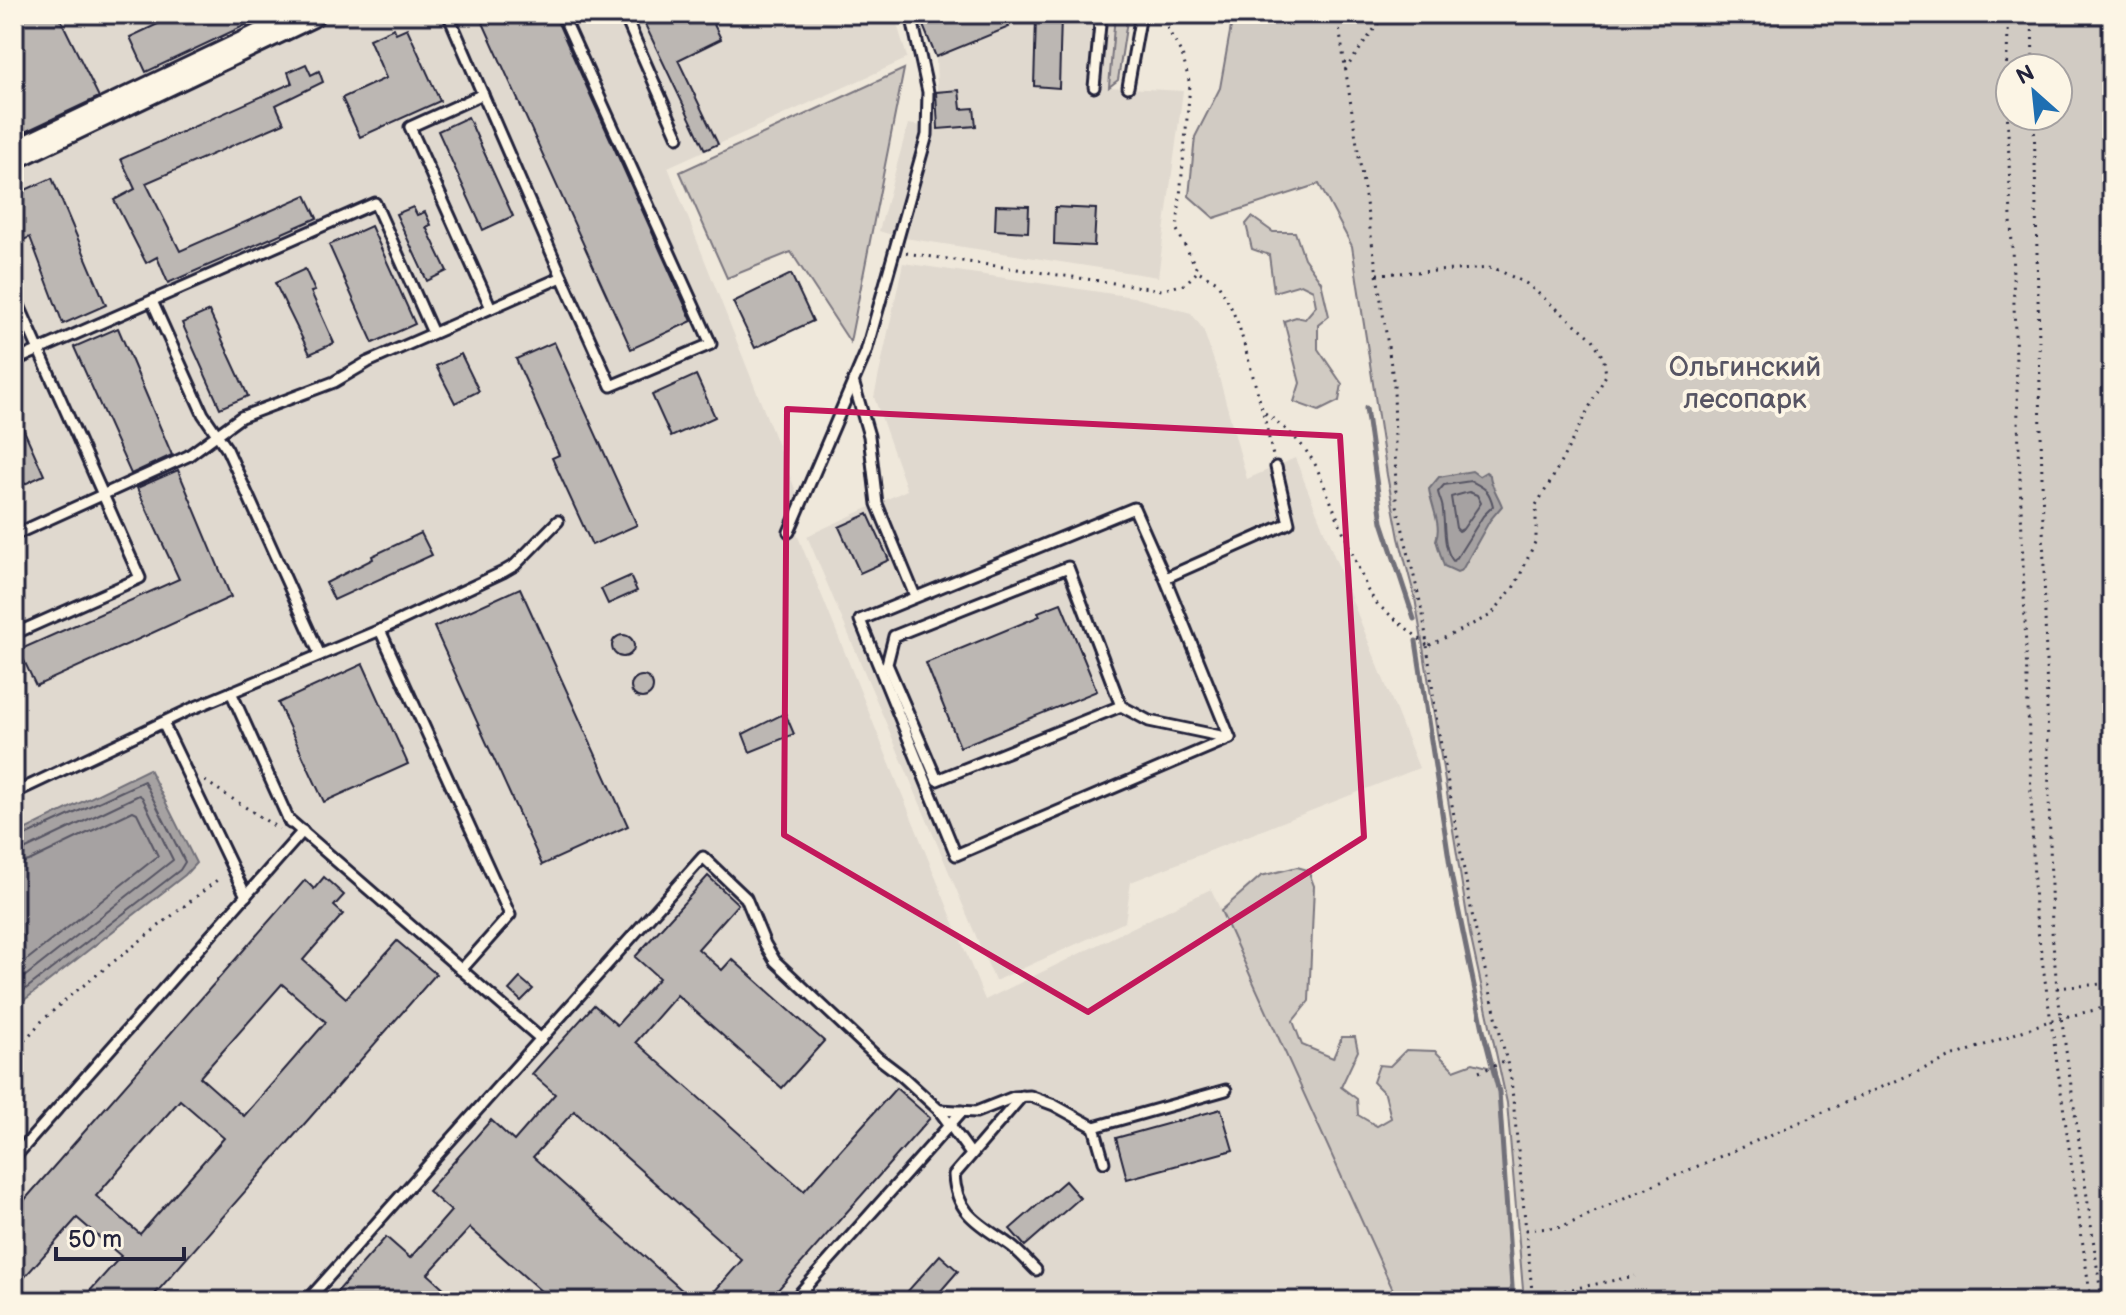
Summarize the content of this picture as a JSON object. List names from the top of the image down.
{
  "parks": ["Ольгинский лесопарк"],
  "scale_bar": "50 m",
  "north": "top left"
}
